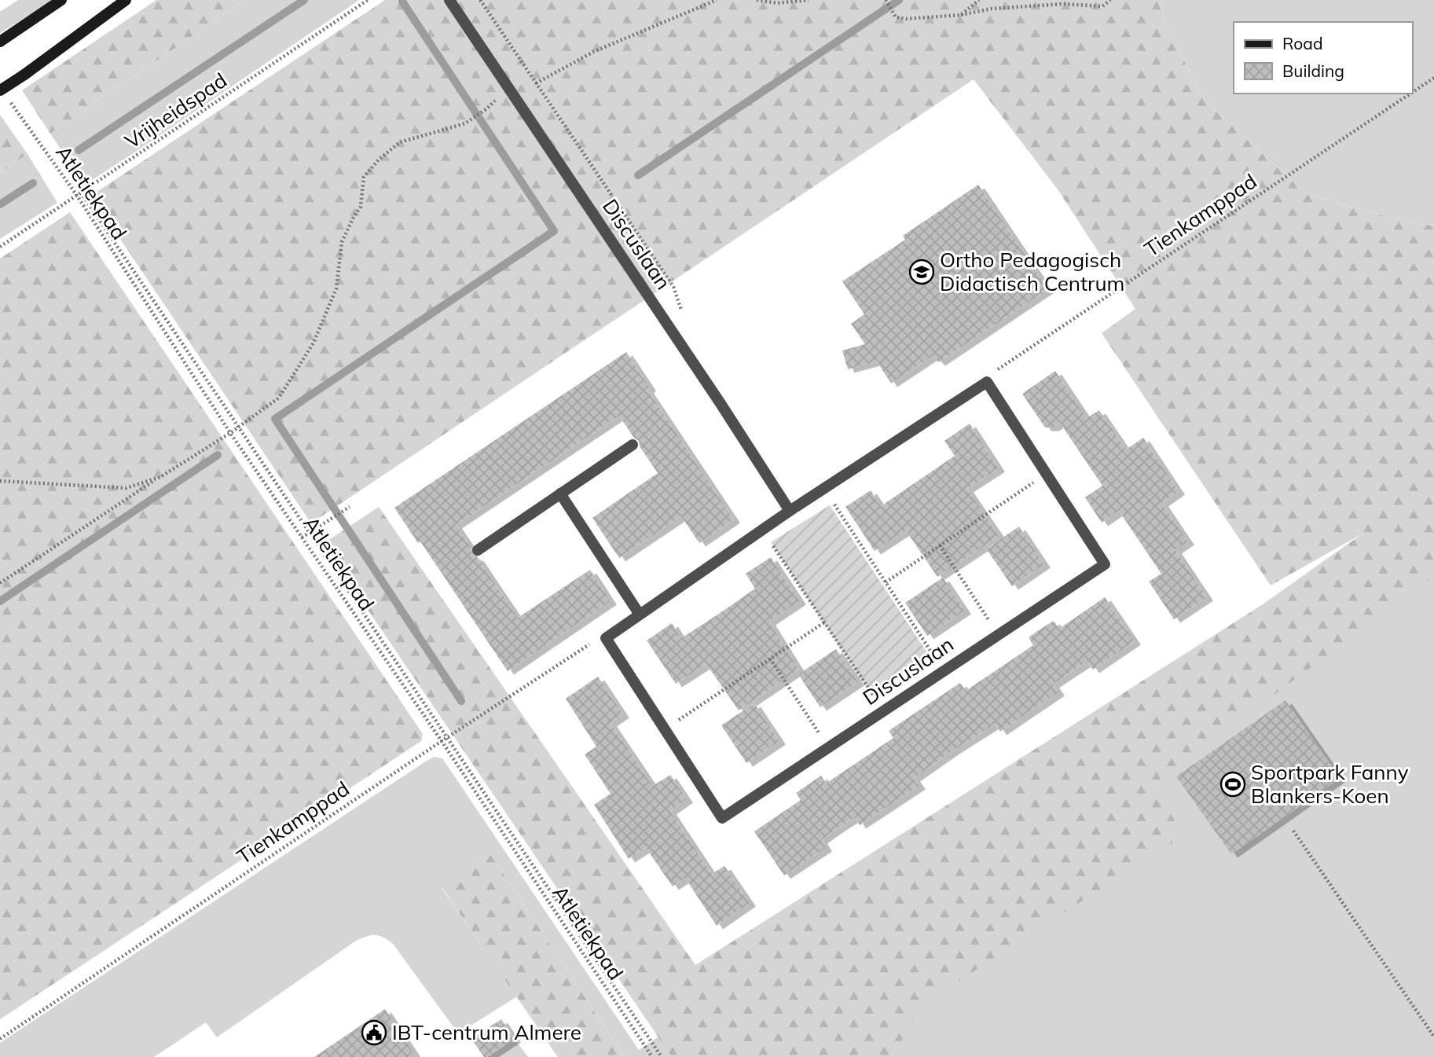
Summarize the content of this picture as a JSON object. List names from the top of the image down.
{
  "streets": {
    "street": ["Discuslaan"],
    "path": ["Vrijheidspad", "Atletiekpad", "Tienkamppad"]
  },
  "crossings": [
    ["Vrijheidspad", "Atletiekpad"],
    ["Atletiekpad", "Tienkamppad"],
    ["Tienkamppad", "Discuslaan"]
  ],
  "places": {
    "school or university": ["Ortho Pedagogisch Didactisch Centrum"],
    "sports": ["Sportpark Fanny Blankers-Koen"],
    "public building": ["IBT-centrum Almere"]
  },
  "legend": ["Road", "Building"]
}
